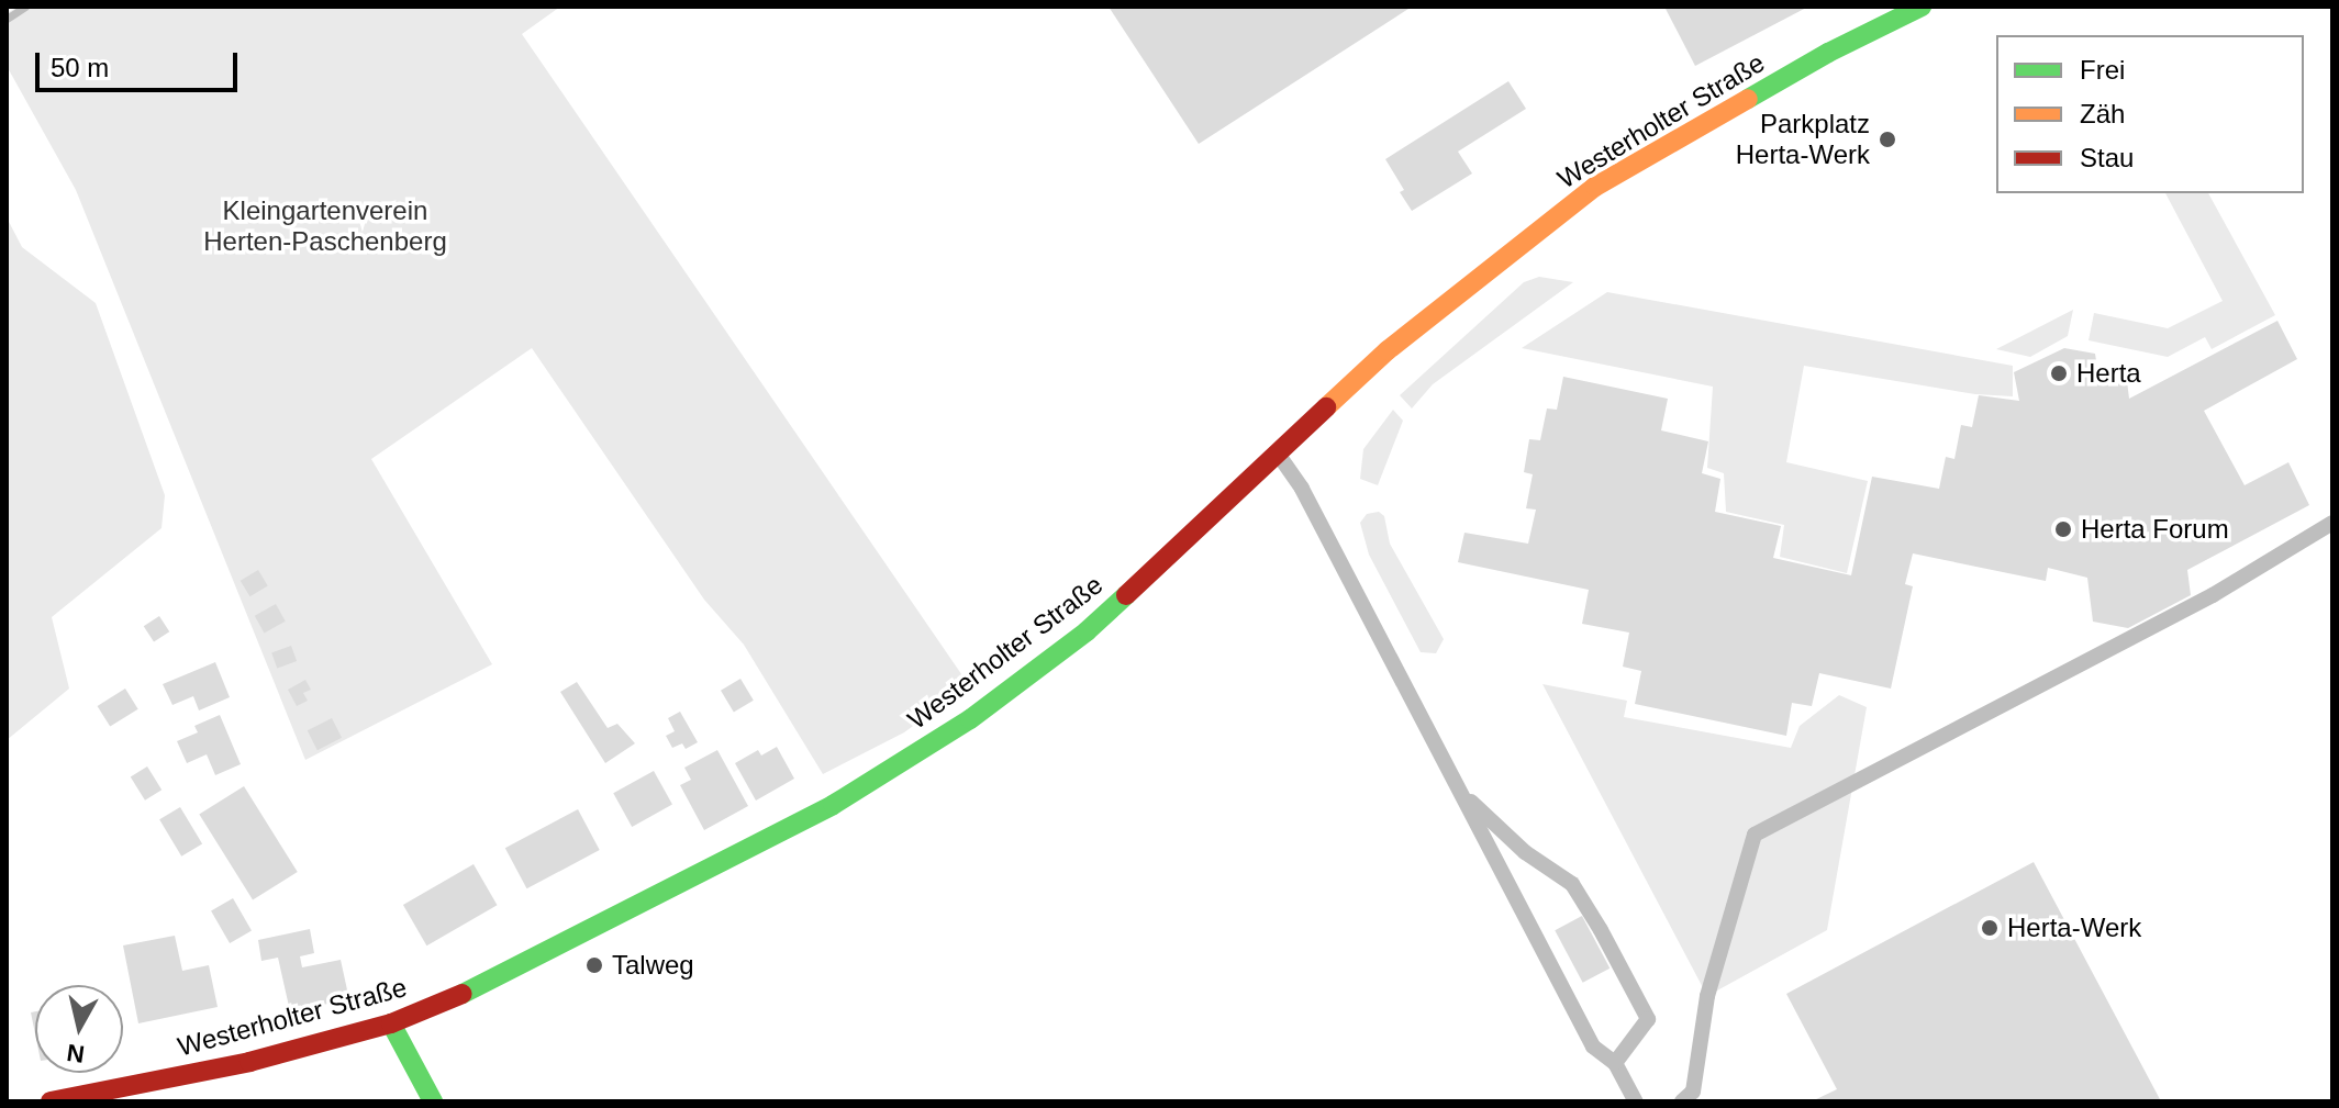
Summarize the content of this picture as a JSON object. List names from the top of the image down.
{
  "streets": {
    "main road": ["Westerholter Straße"]
  },
  "parks": ["Kleingartenverein Herten-Paschenberg"],
  "places": [
    "Parkplatz Herta-Werk",
    "Herta",
    "Herta Forum",
    "Herta-Werk",
    "Talweg"
  ],
  "legend": ["Frei", "Zäh", "Stau"],
  "scale_bar": "50 m",
  "north": "bottom"
}
